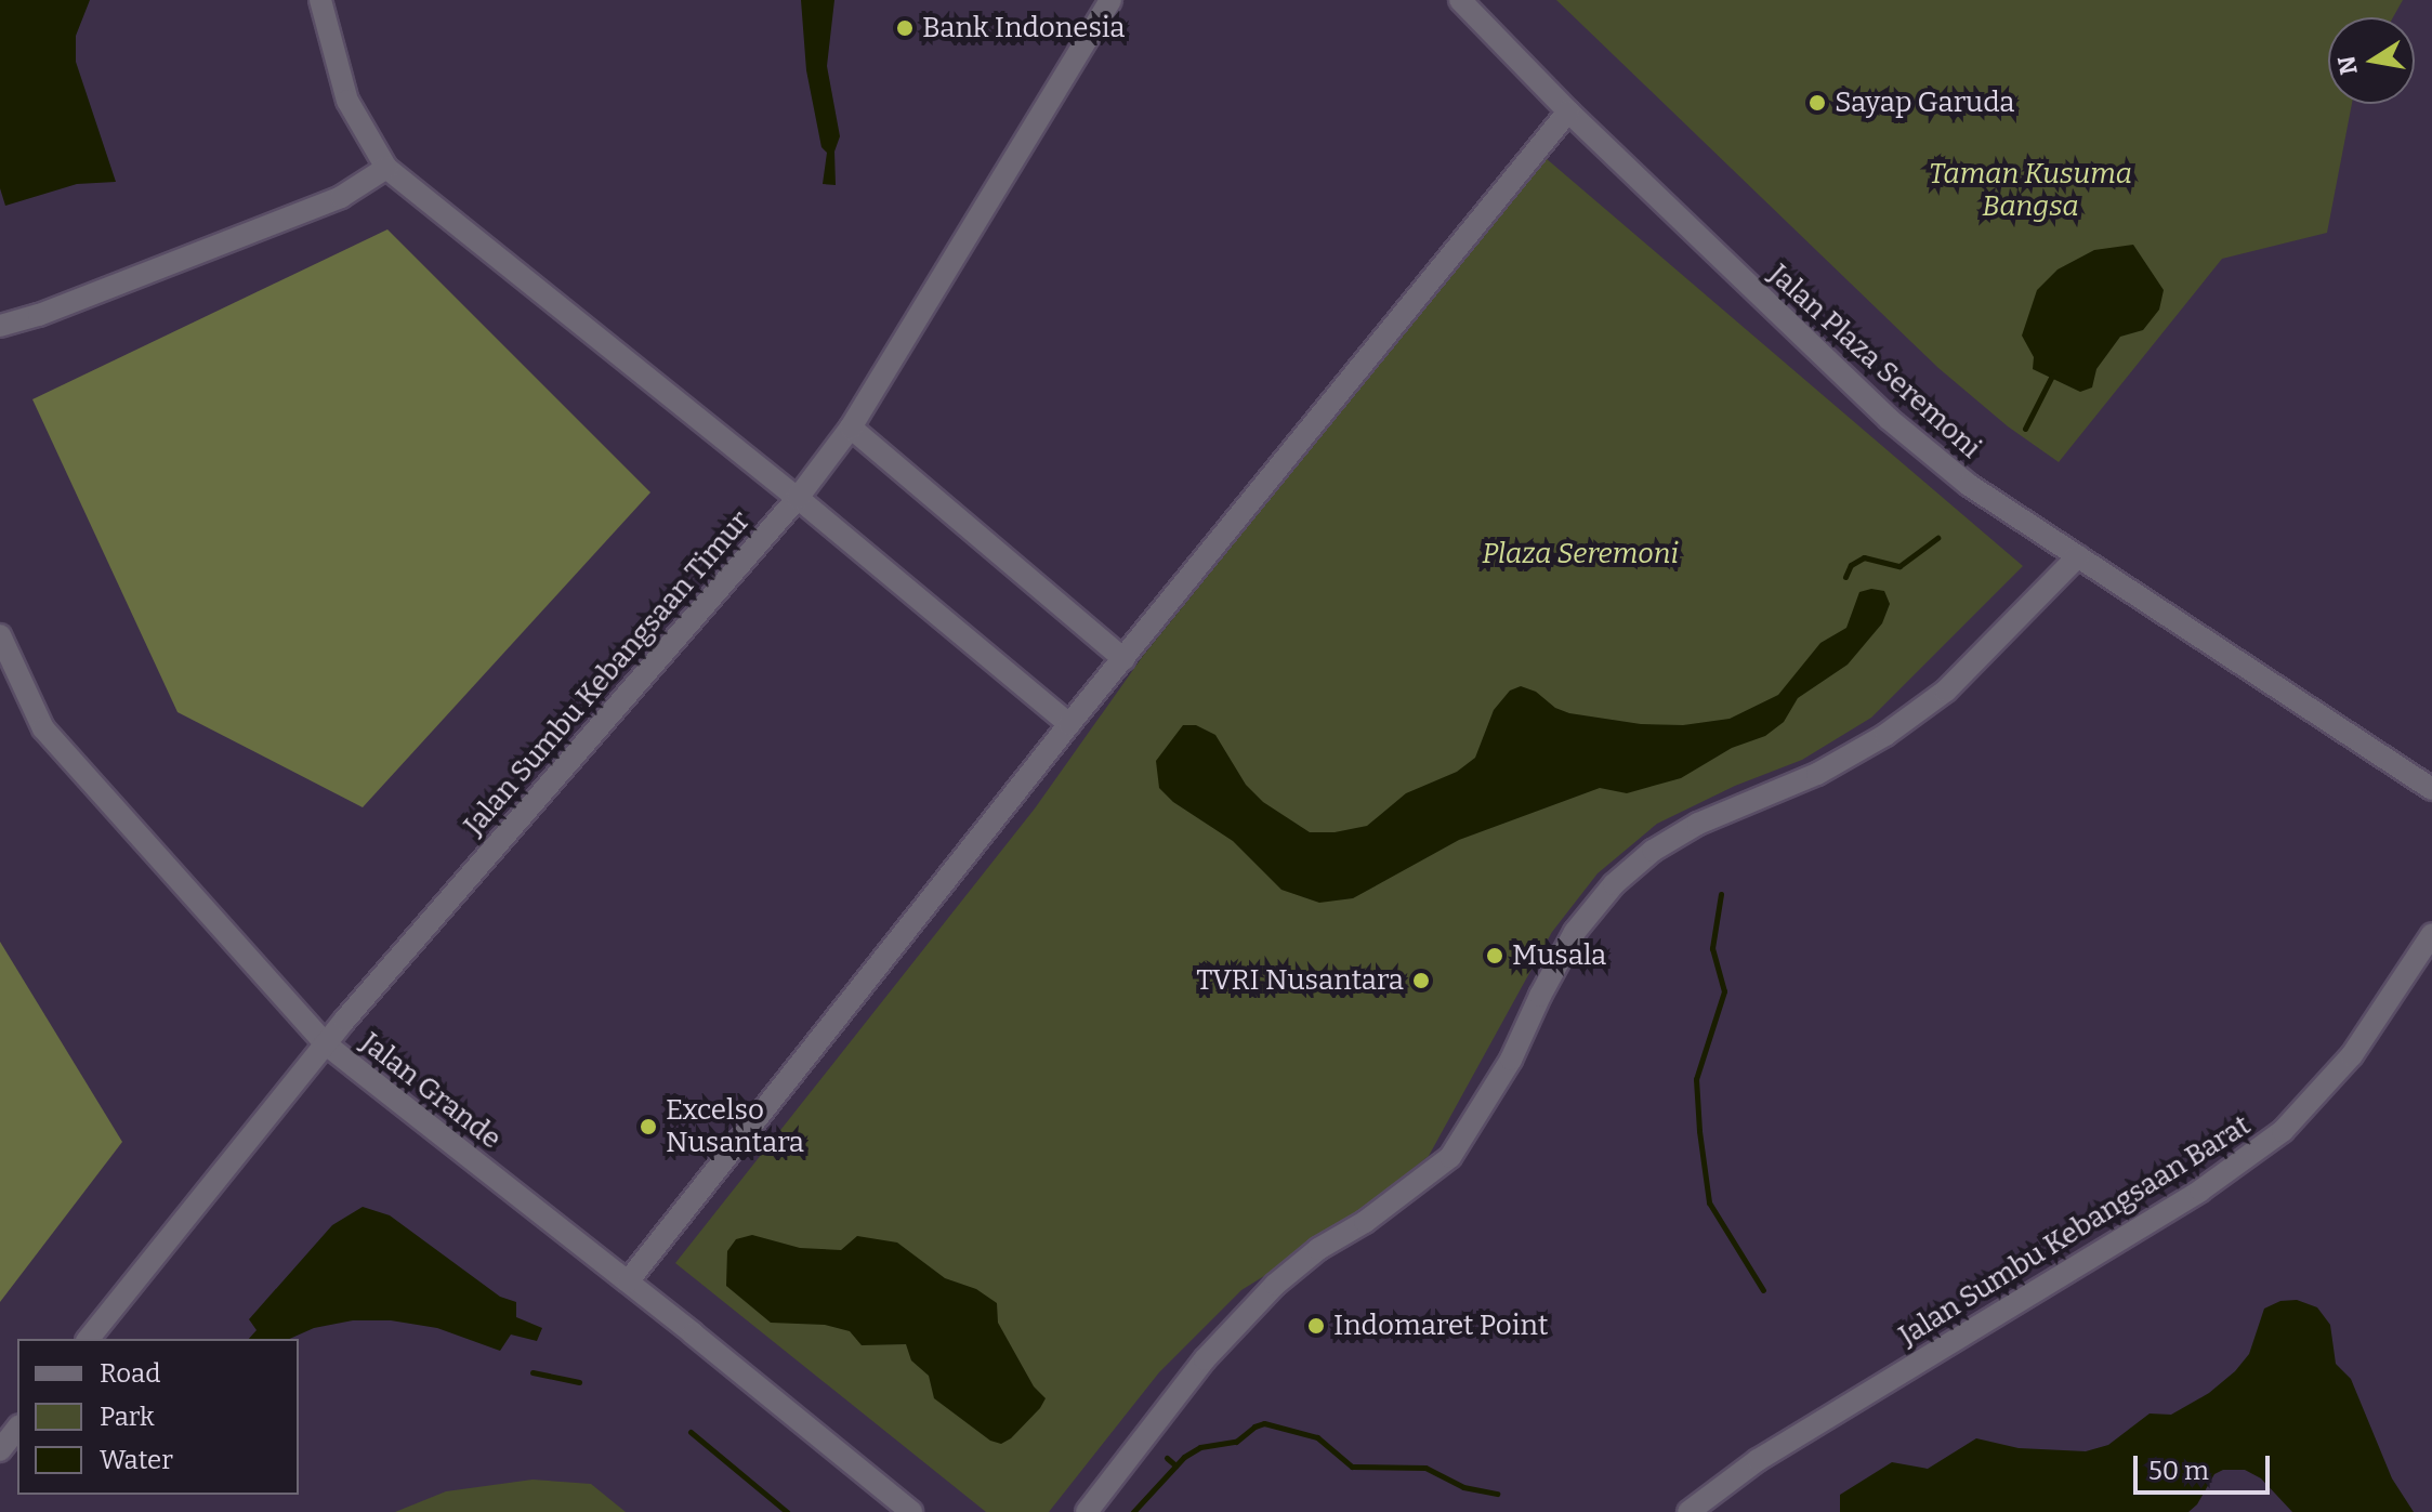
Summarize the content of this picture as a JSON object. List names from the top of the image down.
{
  "streets": {
    "street": [
      "Jalan Plaza Seremoni",
      "Jalan Sumbu Kebangsaan Timur",
      "Jalan Grande",
      "Jalan Sumbu Kebangsaan Barat"
    ]
  },
  "crossings": [
    ["Jalan Sumbu Kebangsaan Timur", "Jalan Grande"]
  ],
  "parks": ["Taman Kusuma Bangsa", "Plaza Seremoni"],
  "places": [
    "Bank Indonesia",
    "Sayap Garuda",
    "Musala",
    "TVRI Nusantara",
    "Excelso Nusantara",
    "Indomaret Point"
  ],
  "legend": ["Road", "Park", "Water"],
  "scale_bar": "50 m",
  "north": "left"
}
